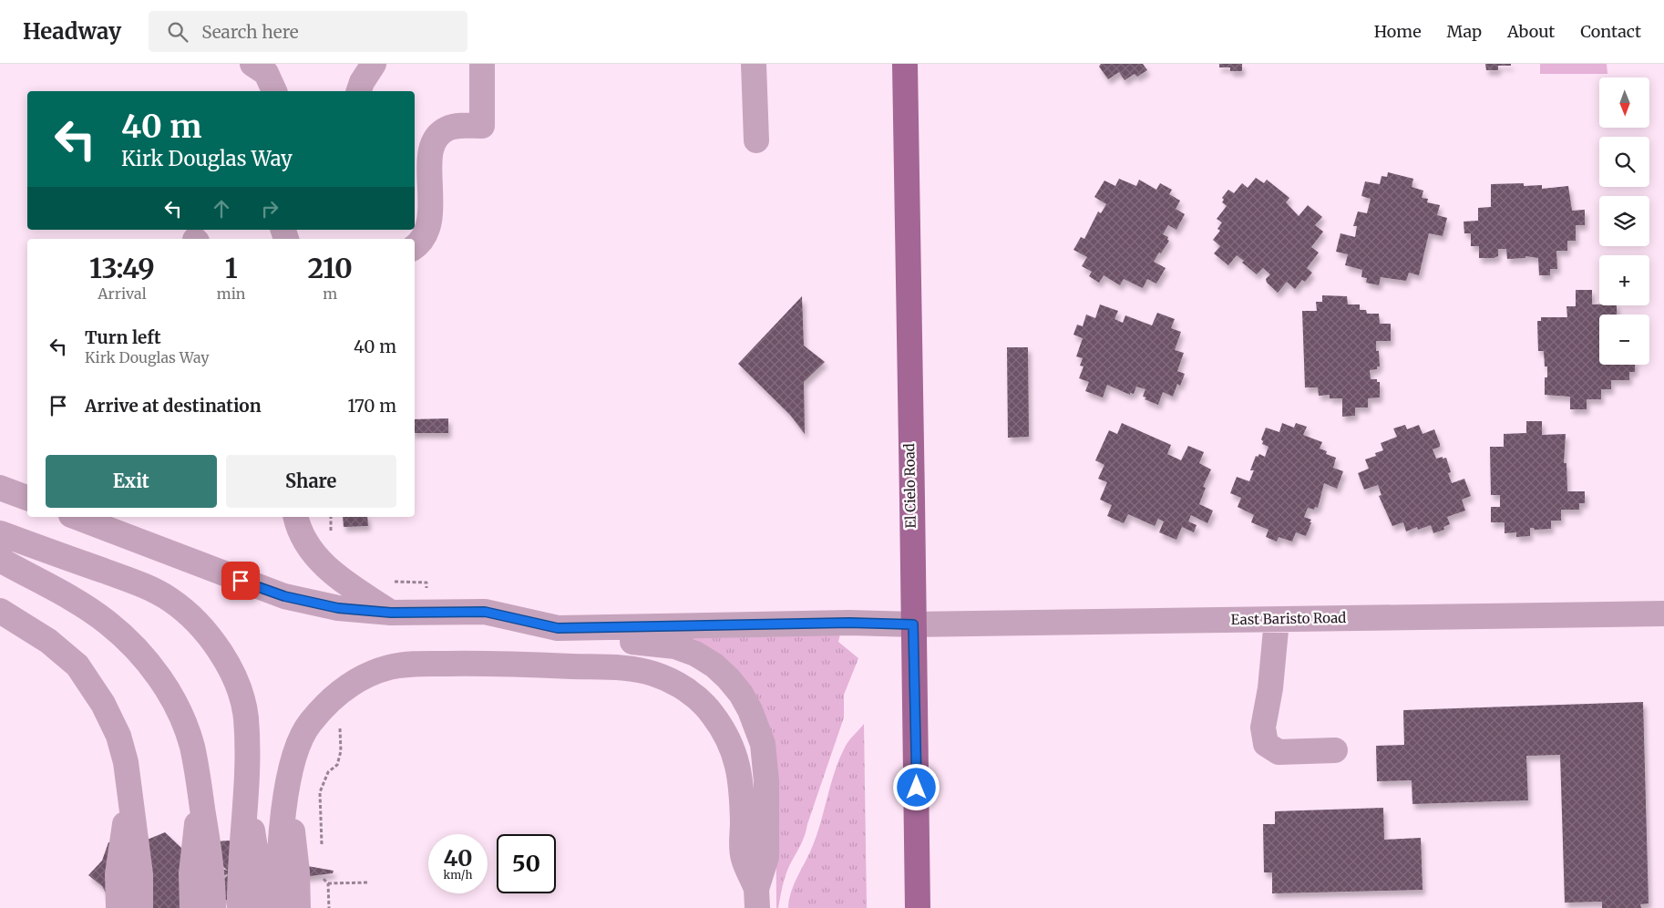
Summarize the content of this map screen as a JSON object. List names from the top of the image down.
{
  "streets": {
    "main road": ["El Cielo Road"],
    "street": ["East Baristo Road"]
  },
  "crossings": [
    ["El Cielo Road", "East Baristo Road"]
  ],
  "north": "bottom",
  "page": {
    "header": "Headway",
    "search": "Search here",
    "nav": [
      "Home",
      "Map",
      "About",
      "Contact"
    ],
    "map_buttons": ["+", "−"],
    "turn": ["40 m", "Kirk Douglas Way"],
    "eta": [
      "13:49",
      "Arrival",
      "1",
      "min",
      "210",
      "m"
    ],
    "list": [
      {
        "name": "Turn left",
        "note": "Kirk Douglas Way",
        "value": "40 m"
      },
      {
        "name": "Arrive at destination",
        "value": "170 m"
      }
    ],
    "buttons": ["Exit", "Share"],
    "speed": "40 km/h",
    "limit": "50"
  }
}
